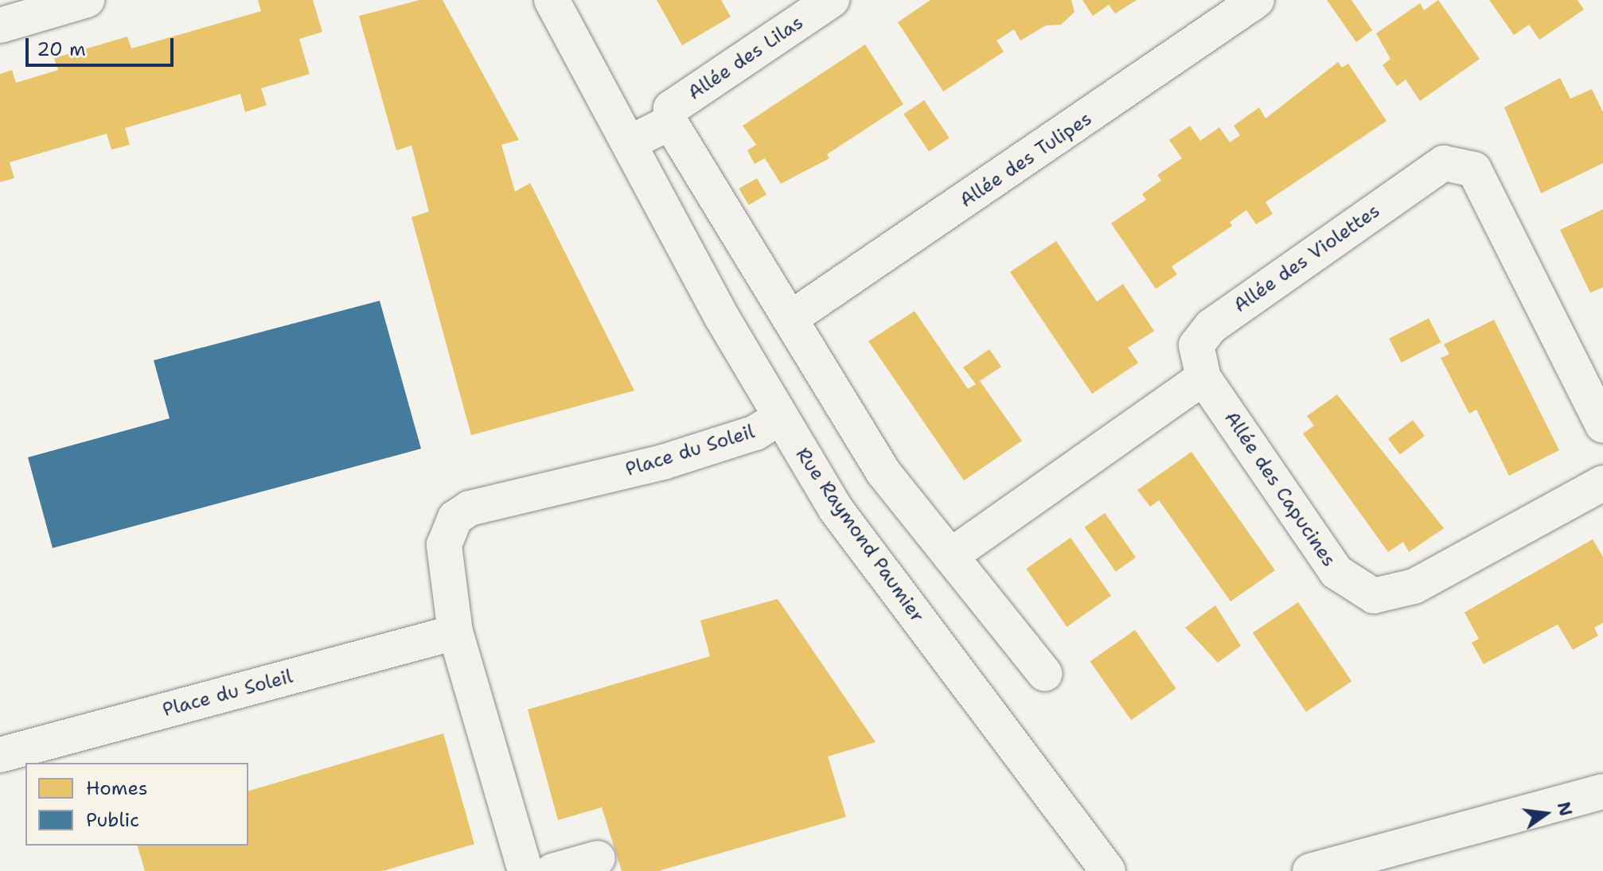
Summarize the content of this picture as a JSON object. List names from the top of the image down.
{
  "streets": {
    "street": [
      "Allée des Lilas",
      "Allée des Tulipes",
      "Allée des Violettes",
      "Place du Soleil",
      "Allée des Capucines",
      "Rue Raymond Paumier"
    ]
  },
  "crossings": [
    ["Allée des Violettes", "Allée des Capucines"],
    ["Place du Soleil", "Rue Raymond Paumier"]
  ],
  "legend": ["Homes", "Public"],
  "scale_bar": "20 m",
  "north": "right"
}
